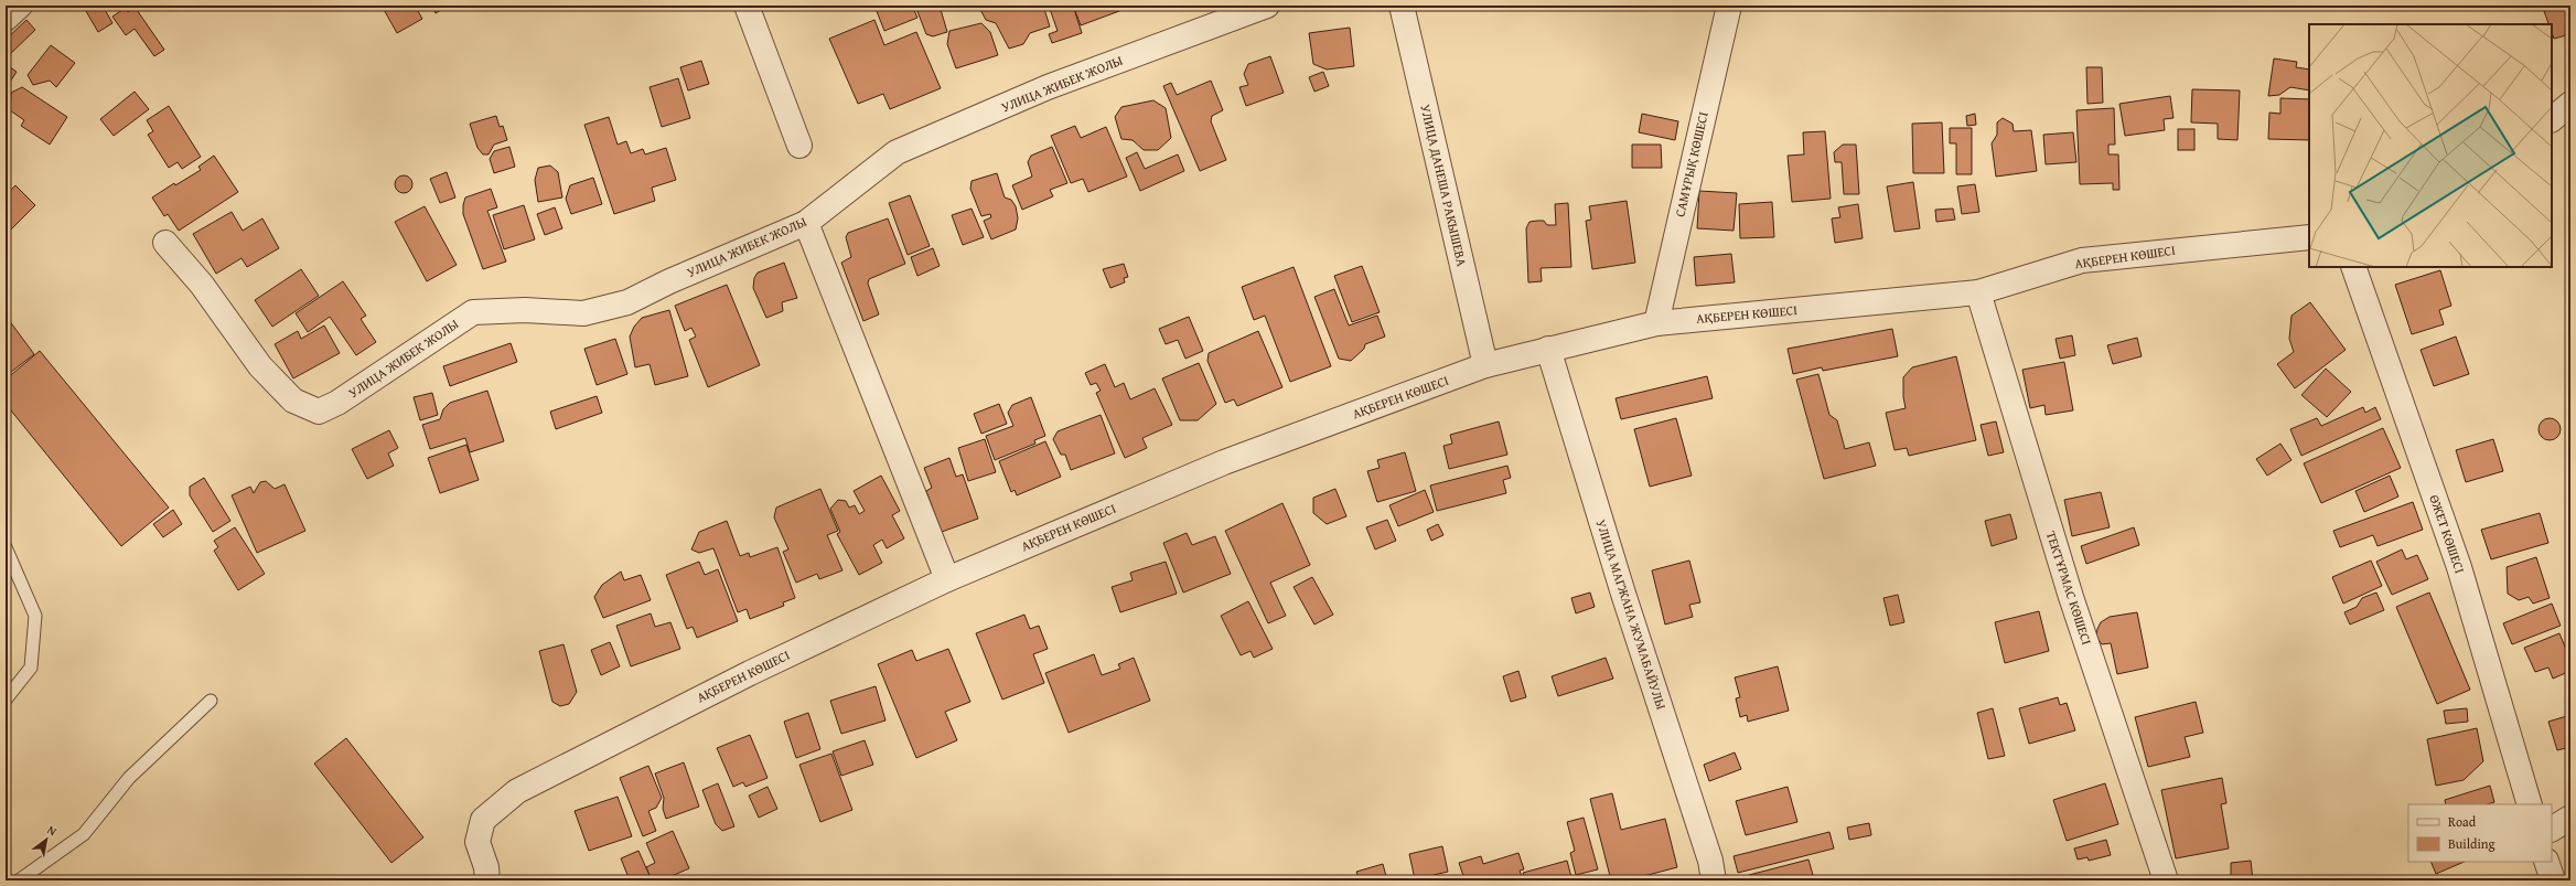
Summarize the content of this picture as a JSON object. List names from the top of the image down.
{
  "streets": {
    "street": [
      "УЛИЦА ЖИБЕК ЖОЛЫ",
      "САМҰРЫҚ КӨШЕСІ",
      "УЛИЦА ДАНЕША РАКЫШЕВА",
      "АҚБЕРЕН КӨШЕСІ",
      "ӨЖЕТ КӨШЕСІ",
      "ТЕКТҰРМАС КӨШЕСІ",
      "УЛИЦА МАГЖАНА ЖУМАБАЙУЛЫ"
    ]
  },
  "crossings": [
    ["САМҰРЫҚ КӨШЕСІ", "АҚБЕРЕН КӨШЕСІ"],
    ["УЛИЦА ДАНЕША РАКЫШЕВА", "АҚБЕРЕН КӨШЕСІ"],
    ["АҚБЕРЕН КӨШЕСІ", "ТЕКТҰРМАС КӨШЕСІ"],
    ["АҚБЕРЕН КӨШЕСІ", "УЛИЦА МАГЖАНА ЖУМАБАЙУЛЫ"]
  ],
  "legend": ["Road", "Building"],
  "north": "top right"
}
